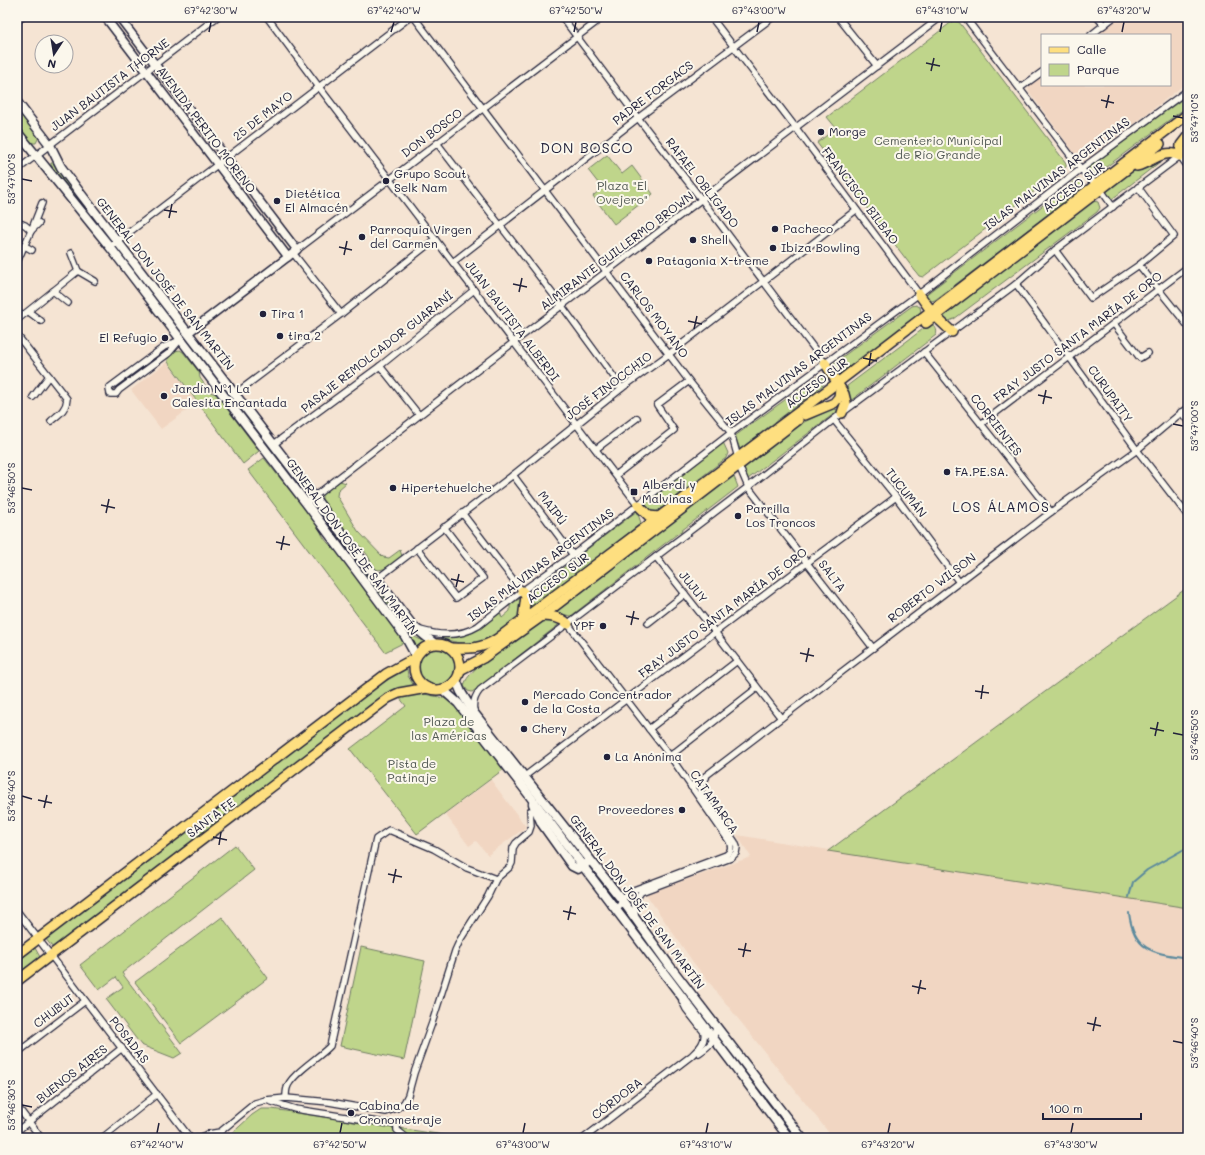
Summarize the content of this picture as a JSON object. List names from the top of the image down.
{
  "streets": {
    "main road": ["ACCESO SUR", "GENERAL DON JOSÉ DE SAN MARTÍN", "SANTA FE"],
    "street": [
      "JUAN BAUTISTA THORNE",
      "PADRE FORGACS",
      "25 DE MAYO",
      "AVENIDA PERITO MORENO",
      "DON BOSCO",
      "ISLAS MALVINAS ARGENTINAS",
      "RAFAEL OBLIGADO",
      "FRANCISCO BILBAO",
      "ALMIRANTE GUILLERMO BROWN",
      "CARLOS MOYANO",
      "JUAN BAUTISTA ALBERDI",
      "FRAY JUSTO SANTA MARÍA DE ORO",
      "PASAJE REMOLCADOR GUARANÍ",
      "JOSÉ FINOCCHIO",
      "CURUPAITY",
      "CORRIENTES",
      "TUCUMÁN",
      "MAIPÚ",
      "SALTA",
      "JUJUY",
      "ROBERTO WILSON",
      "CATAMARCA",
      "CHUBUT",
      "POSADAS",
      "BUENOS AIRES",
      "CÓRDOBA"
    ]
  },
  "crossings": [
    ["JUAN BAUTISTA THORNE", "AVENIDA PERITO MORENO"],
    ["JUAN BAUTISTA THORNE", "GENERAL DON JOSÉ DE SAN MARTÍN"],
    ["PADRE FORGACS", "RAFAEL OBLIGADO"],
    ["PADRE FORGACS", "FRANCISCO BILBAO"],
    ["PADRE FORGACS", "CARLOS MOYANO"],
    ["PADRE FORGACS", "JUAN BAUTISTA ALBERDI"],
    ["25 DE MAYO", "AVENIDA PERITO MORENO"],
    ["25 DE MAYO", "GENERAL DON JOSÉ DE SAN MARTÍN"],
    ["25 DE MAYO", "JUAN BAUTISTA ALBERDI"],
    ["AVENIDA PERITO MORENO", "DON BOSCO"],
    ["DON BOSCO", "RAFAEL OBLIGADO"],
    ["DON BOSCO", "GENERAL DON JOSÉ DE SAN MARTÍN"],
    ["DON BOSCO", "CARLOS MOYANO"],
    ["DON BOSCO", "JUAN BAUTISTA ALBERDI"],
    ["ISLAS MALVINAS ARGENTINAS", "RAFAEL OBLIGADO"],
    ["ISLAS MALVINAS ARGENTINAS", "FRANCISCO BILBAO"],
    ["ISLAS MALVINAS ARGENTINAS", "GENERAL DON JOSÉ DE SAN MARTÍN"],
    ["ISLAS MALVINAS ARGENTINAS", "CARLOS MOYANO"],
    ["ISLAS MALVINAS ARGENTINAS", "JUAN BAUTISTA ALBERDI"],
    ["ISLAS MALVINAS ARGENTINAS", "MAIPÚ"],
    ["RAFAEL OBLIGADO", "ALMIRANTE GUILLERMO BROWN"],
    ["RAFAEL OBLIGADO", "JOSÉ FINOCCHIO"],
    ["ACCESO SUR", "GENERAL DON JOSÉ DE SAN MARTÍN"],
    ["ACCESO SUR", "CARLOS MOYANO"],
    ["ACCESO SUR", "SALTA"],
    ["ACCESO SUR", "SANTA FE"],
    ["FRANCISCO BILBAO", "ALMIRANTE GUILLERMO BROWN"],
    ["FRANCISCO BILBAO", "JOSÉ FINOCCHIO"],
    ["ALMIRANTE GUILLERMO BROWN", "GENERAL DON JOSÉ DE SAN MARTÍN"],
    ["ALMIRANTE GUILLERMO BROWN", "CARLOS MOYANO"],
    ["ALMIRANTE GUILLERMO BROWN", "JUAN BAUTISTA ALBERDI"],
    ["GENERAL DON JOSÉ DE SAN MARTÍN", "FRAY JUSTO SANTA MARÍA DE ORO"],
    ["GENERAL DON JOSÉ DE SAN MARTÍN", "PASAJE REMOLCADOR GUARANÍ"],
    ["GENERAL DON JOSÉ DE SAN MARTÍN", "JOSÉ FINOCCHIO"],
    ["GENERAL DON JOSÉ DE SAN MARTÍN", "CATAMARCA"],
    ["GENERAL DON JOSÉ DE SAN MARTÍN", "SANTA FE"],
    ["GENERAL DON JOSÉ DE SAN MARTÍN", "CÓRDOBA"],
    ["CARLOS MOYANO", "JOSÉ FINOCCHIO"],
    ["CARLOS MOYANO", "SALTA"],
    ["JUAN BAUTISTA ALBERDI", "PASAJE REMOLCADOR GUARANÍ"],
    ["JUAN BAUTISTA ALBERDI", "JOSÉ FINOCCHIO"],
    ["FRAY JUSTO SANTA MARÍA DE ORO", "CURUPAITY"],
    ["FRAY JUSTO SANTA MARÍA DE ORO", "CORRIENTES"],
    ["FRAY JUSTO SANTA MARÍA DE ORO", "TUCUMÁN"],
    ["FRAY JUSTO SANTA MARÍA DE ORO", "SALTA"],
    ["FRAY JUSTO SANTA MARÍA DE ORO", "JUJUY"],
    ["FRAY JUSTO SANTA MARÍA DE ORO", "CATAMARCA"],
    ["JOSÉ FINOCCHIO", "MAIPÚ"],
    ["CURUPAITY", "ROBERTO WILSON"],
    ["CORRIENTES", "ROBERTO WILSON"],
    ["TUCUMÁN", "ROBERTO WILSON"],
    ["SALTA", "ROBERTO WILSON"],
    ["JUJUY", "ROBERTO WILSON"],
    ["ROBERTO WILSON", "CATAMARCA"],
    ["SANTA FE", "POSADAS"],
    ["CHUBUT", "POSADAS"],
    ["POSADAS", "BUENOS AIRES"]
  ],
  "districts": ["DON BOSCO", "LOS ÁLAMOS"],
  "parks": [
    "Cementerio Municipal de Río Grande",
    "Plaza \"El Ovejero\"",
    "Plaza de las Américas",
    "Pista de Patinaje"
  ],
  "places": {
    "other": [
      "Morge",
      "Grupo Scout Selk Nam",
      "Dietética El Almacén",
      "Pacheco",
      "Parroquia Virgen del Carmen",
      "Shell",
      "Ibiza Bowling",
      "Patagonia X-treme",
      "Tira 1",
      "tira 2",
      "El Refugio",
      "Jardín Nº1 La Calesita Encantada",
      "FA.PE.SA.",
      "Hipertehuelche",
      "Parrilla Los Troncos",
      "YPF",
      "Mercado Concentrador de la Costa",
      "Chery",
      "La Anónima",
      "Proveedores",
      "Cabina de Cronometraje"
    ],
    "transit": ["Alberdi y Malvinas"]
  },
  "legend": ["Calle", "Parque"],
  "scale_bar": "100 m",
  "north": "bottom",
  "coordinates": [
    "67°42'30\"W",
    "67°42'40\"W",
    "67°42'50\"W",
    "67°43'00\"W",
    "67°43'10\"W",
    "67°43'20\"W",
    "53°47'10\"S",
    "53°47'00\"S",
    "53°46'50\"S",
    "53°46'40\"S",
    "53°46'30\"S",
    "67°43'30\"W"
  ]
}
